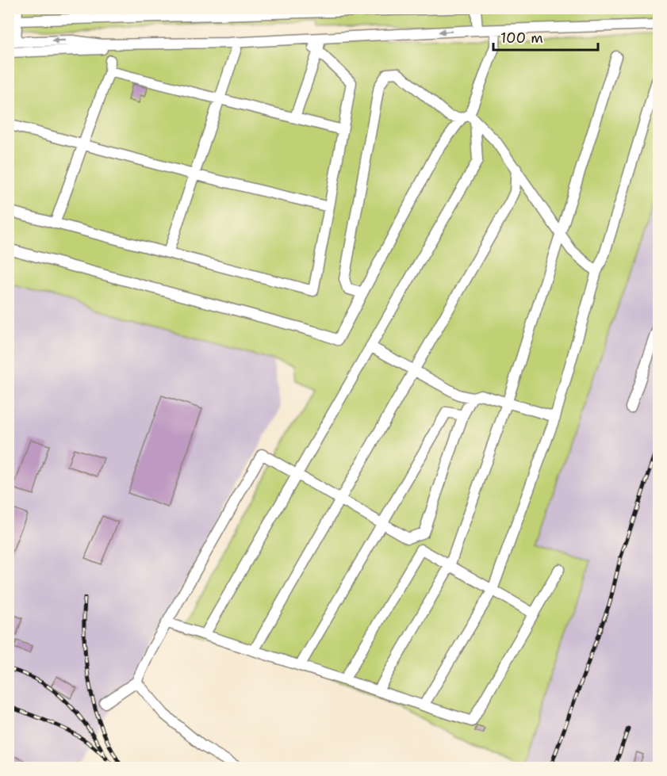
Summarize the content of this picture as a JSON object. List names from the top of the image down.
{
  "scale_bar": "100 m"
}
